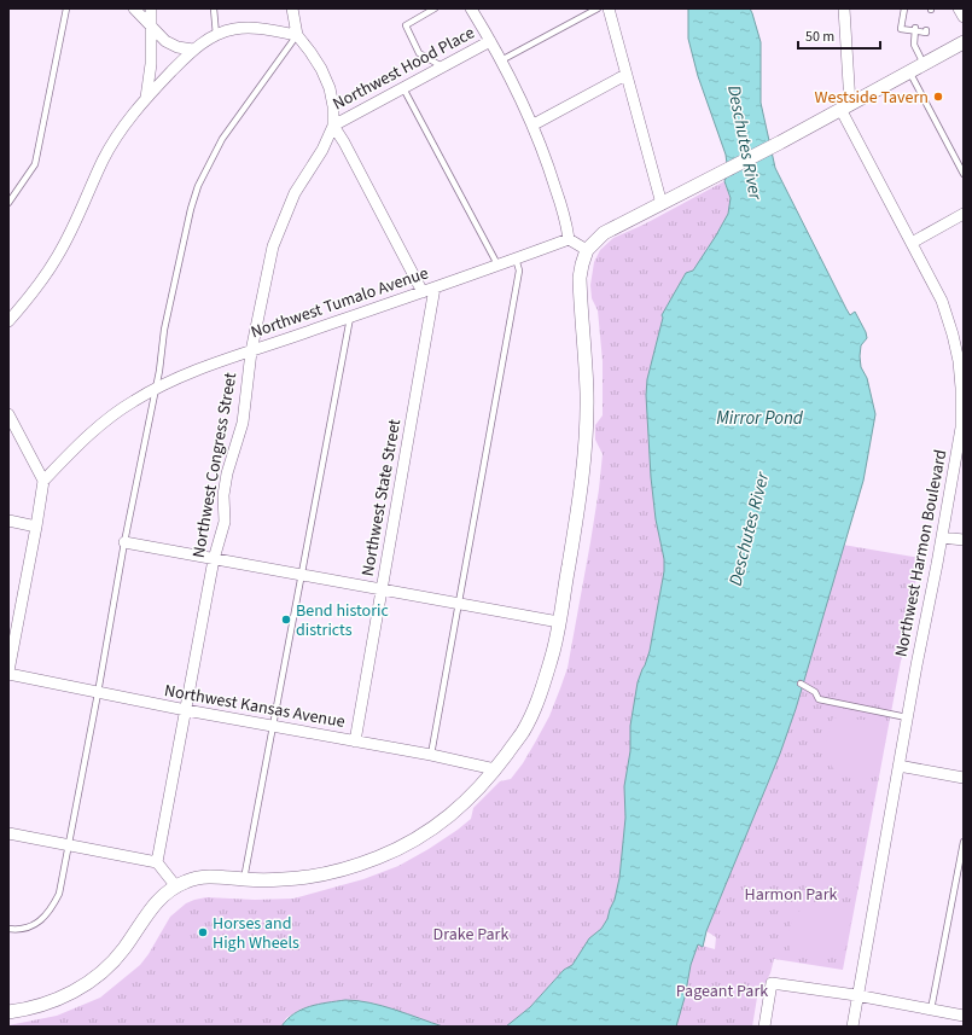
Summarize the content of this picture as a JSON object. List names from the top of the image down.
{
  "streets": {
    "street": [
      "Northwest Hood Place",
      "Northwest Tumalo Avenue",
      "Northwest Congress Street",
      "Northwest State Street",
      "Northwest Harmon Boulevard",
      "Northwest Kansas Avenue"
    ]
  },
  "crossings": [
    ["Northwest Hood Place", "Northwest Congress Street"],
    ["Northwest Tumalo Avenue", "Northwest Congress Street"],
    ["Northwest Tumalo Avenue", "Northwest State Street"],
    ["Northwest Congress Street", "Northwest Kansas Avenue"],
    ["Northwest State Street", "Northwest Kansas Avenue"]
  ],
  "water": ["Deschutes River", "Mirror Pond"],
  "parks": ["Harmon Park", "Drake Park", "Pageant Park"],
  "places": ["Westside Tavern", "Bend historic districts", "Horses and High Wheels"],
  "scale_bar": "50 m"
}
